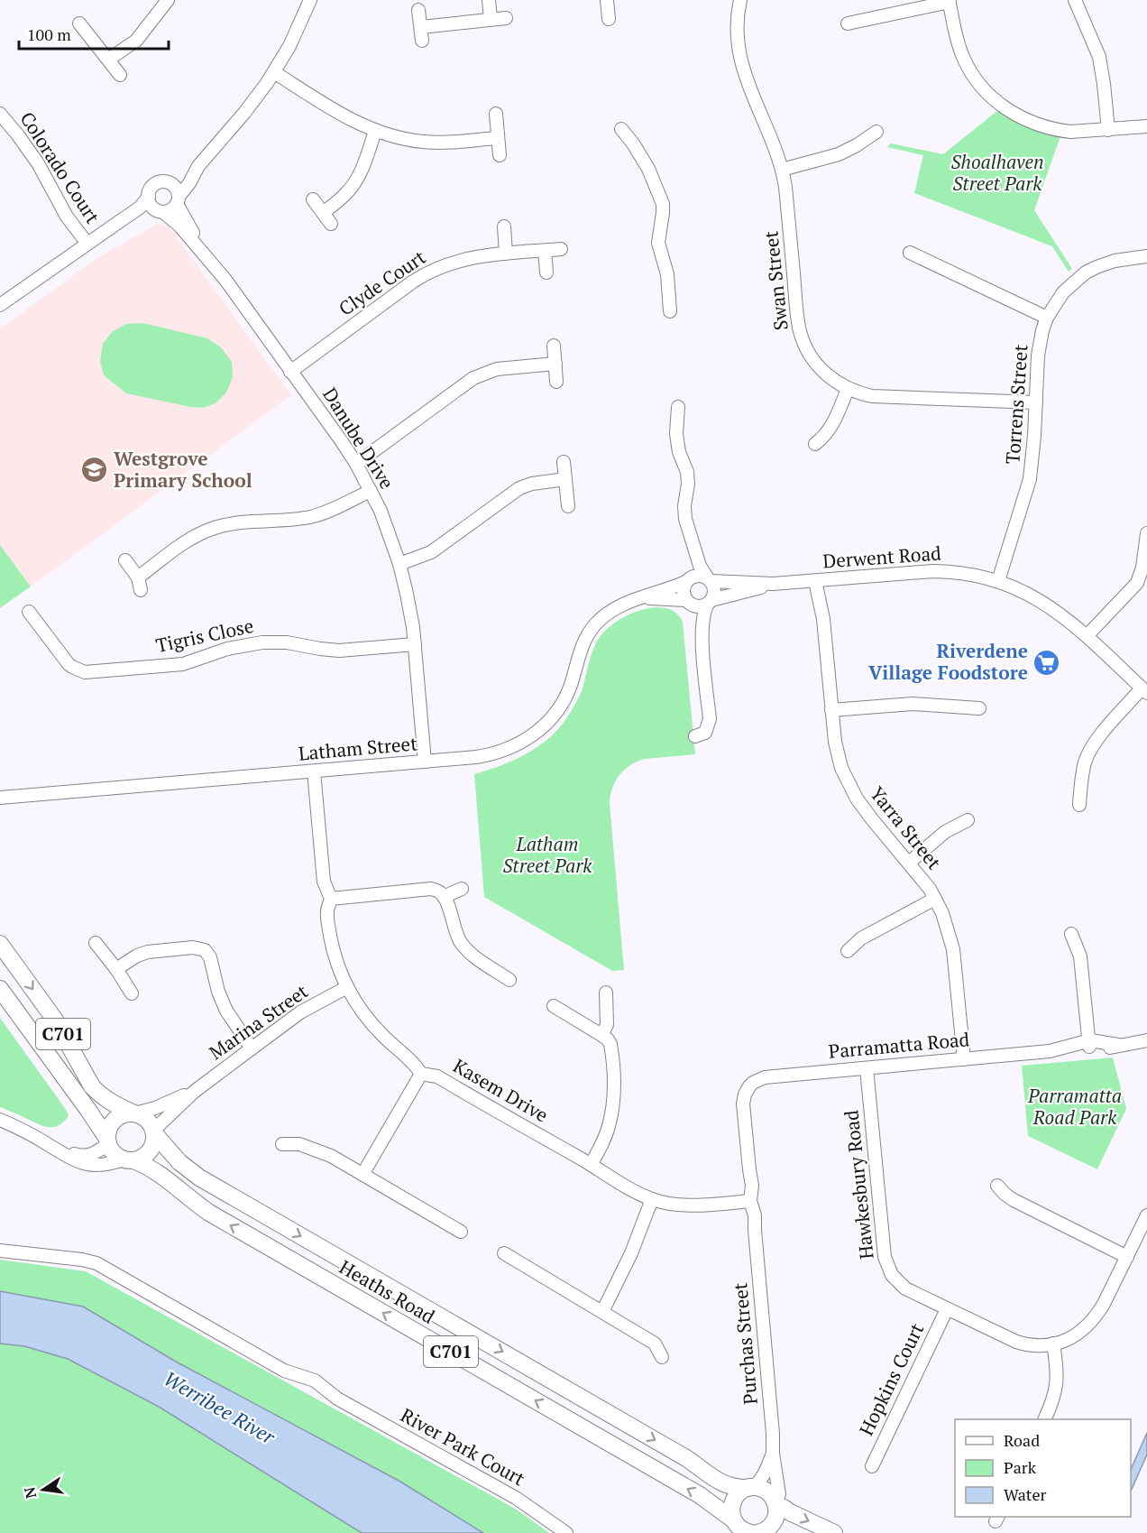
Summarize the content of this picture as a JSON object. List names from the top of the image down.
{
  "streets": {
    "main road": ["C701", "Heaths Road"],
    "street": [
      "Colorado Court",
      "Swan Street",
      "Clyde Court",
      "Torrens Street",
      "Danube Drive",
      "Derwent Road",
      "Tigris Close",
      "Latham Street",
      "Yarra Street",
      "Marina Street",
      "Parramatta Road",
      "Kasem Drive",
      "Hawkesbury Road",
      "Purchas Street",
      "Hopkins Court",
      "River Park Court"
    ]
  },
  "crossings": [
    ["Swan Street", "Torrens Street"],
    ["Clyde Court", "Danube Drive"],
    ["Torrens Street", "Derwent Road"],
    ["Danube Drive", "Tigris Close"],
    ["Danube Drive", "Latham Street"],
    ["Derwent Road", "Latham Street"],
    ["Derwent Road", "Yarra Street"],
    ["Latham Street", "Kasem Drive"],
    ["Yarra Street", "Parramatta Road"],
    ["Marina Street", "C701"],
    ["Marina Street", "Kasem Drive"],
    ["Marina Street", "Heaths Road"],
    ["C701", "Heaths Road"],
    ["C701", "Purchas Street"],
    ["Parramatta Road", "Kasem Drive"],
    ["Parramatta Road", "Hawkesbury Road"],
    ["Parramatta Road", "Purchas Street"],
    ["Kasem Drive", "Purchas Street"],
    ["Hawkesbury Road", "Hopkins Court"],
    ["Heaths Road", "Purchas Street"]
  ],
  "water": ["Werribee River"],
  "parks": ["Shoalhaven Street Park", "Latham Street Park", "Parramatta Road Park"],
  "places": {
    "school or university": ["Westgrove Primary School"],
    "supermarket": ["Riverdene Village Foodstore"]
  },
  "legend": ["Road", "Park", "Water"],
  "scale_bar": "100 m",
  "north": "left"
}
